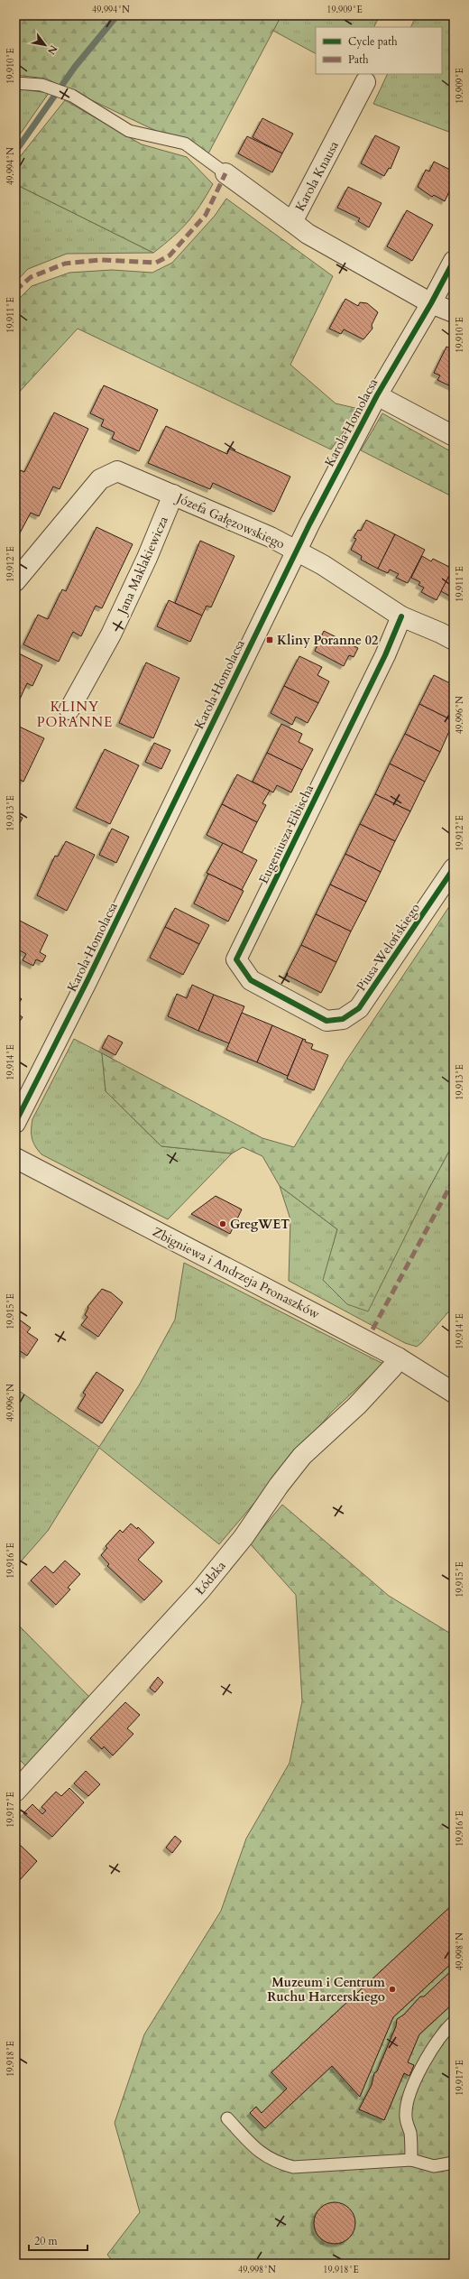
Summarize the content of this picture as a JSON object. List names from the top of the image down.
{
  "streets": {
    "street": [
      "Karola Knausa",
      "Karola Homolacsa",
      "Józefa Gałęzowskiego",
      "Jana Maklakiewicza",
      "Eugeniusza Eibischa",
      "Piusa Welońskiego",
      "Zbigniewa i Andrzeja Pronaszków",
      "Łódzka"
    ]
  },
  "crossings": [
    ["Karola Knausa", "Karola Homolacsa"],
    ["Karola Homolacsa", "Józefa Gałęzowskiego"],
    ["Józefa Gałęzowskiego", "Jana Maklakiewicza"],
    ["Józefa Gałęzowskiego", "Eugeniusza Eibischa"],
    ["Eugeniusza Eibischa", "Piusa Welońskiego"],
    ["Zbigniewa i Andrzeja Pronaszków", "Łódzka"]
  ],
  "districts": ["KLINY PORANNE"],
  "places": {
    "transit": ["Kliny Poranne 02"],
    "other": ["GregWET", "Muzeum i Centrum Ruchu Harcerskiego"]
  },
  "legend": ["Cycle path", "Path"],
  "scale_bar": "20 m",
  "north": "bottom right",
  "coordinates": [
    "49.994°N",
    "19.909°E",
    "19.910°E",
    "19.911°E",
    "19.912°E",
    "49.996°N",
    "19.913°E",
    "19.914°E",
    "19.915°E",
    "19.916°E",
    "19.917°E",
    "49.998°N",
    "19.918°E"
  ]
}
